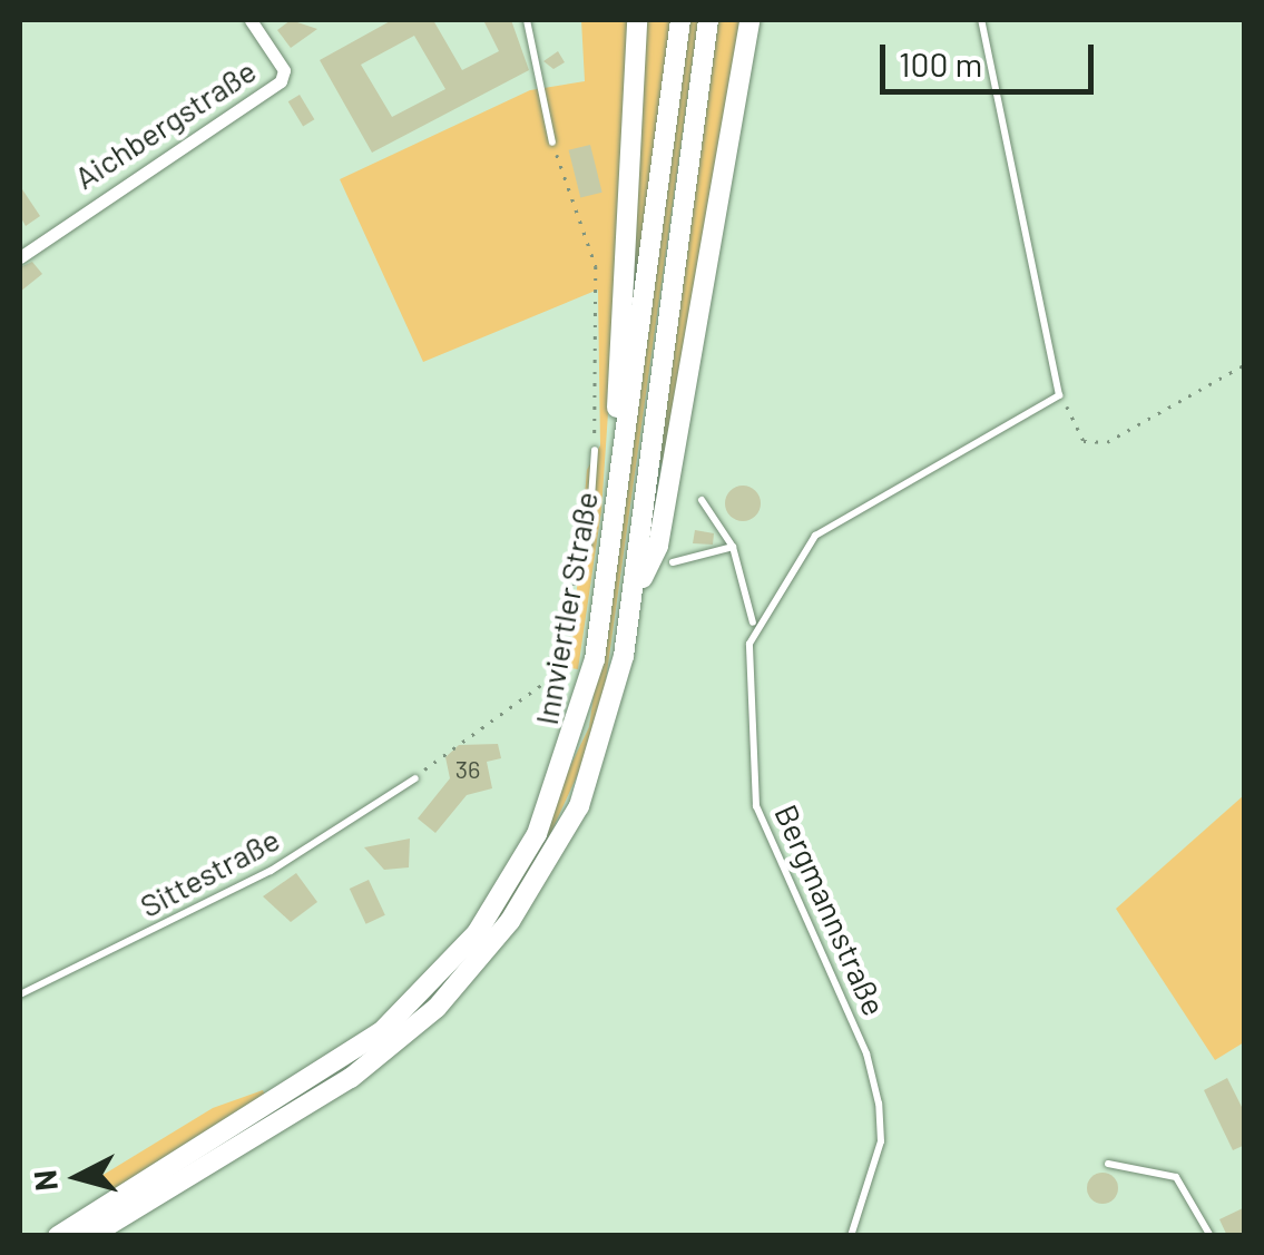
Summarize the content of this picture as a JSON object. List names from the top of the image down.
{
  "streets": {
    "main road": ["Innviertler Straße"],
    "street": ["Aichbergstraße"],
    "lane": ["Sittestraße", "Bergmannstraße"]
  },
  "house_numbers": ["36"],
  "scale_bar": "100 m",
  "north": "left"
}
